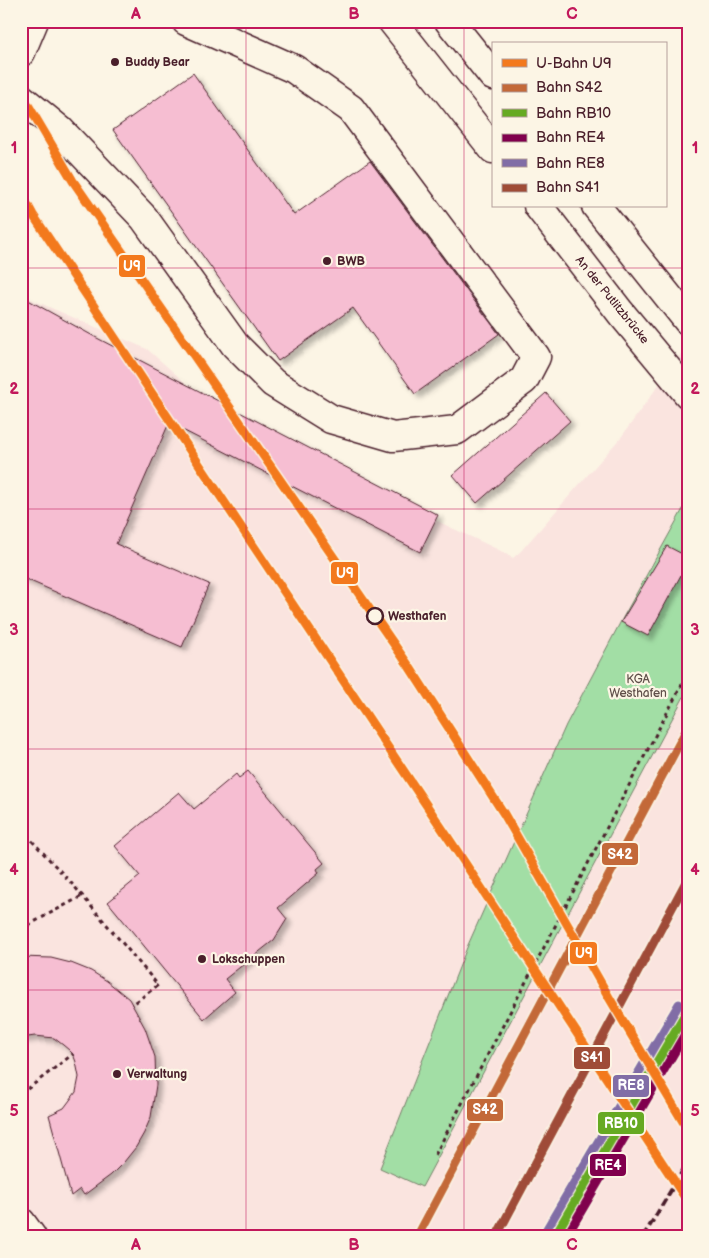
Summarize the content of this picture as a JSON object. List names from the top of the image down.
{
  "streets": {
    "main road": ["An der Putlitzbrücke"]
  },
  "parks": ["KGA Westhafen"],
  "places": [
    "Buddy Bear",
    "BWB",
    "Westhafen",
    "Lokschuppen",
    "Verwaltung"
  ],
  "lines": [
    "metro line U9",
    "rail line S42",
    "rail line S41",
    "rail line RE8",
    "rail line RB10",
    "rail line RE4"
  ],
  "legend": [
    "U-Bahn U9",
    "Bahn S42",
    "Bahn RB10",
    "Bahn RE4",
    "Bahn RE8",
    "Bahn S41"
  ],
  "grid": {
    "columns": ["A", "B", "C"],
    "rows": [
      "1",
      "2",
      "3",
      "4",
      "5"
    ]
  }
}
